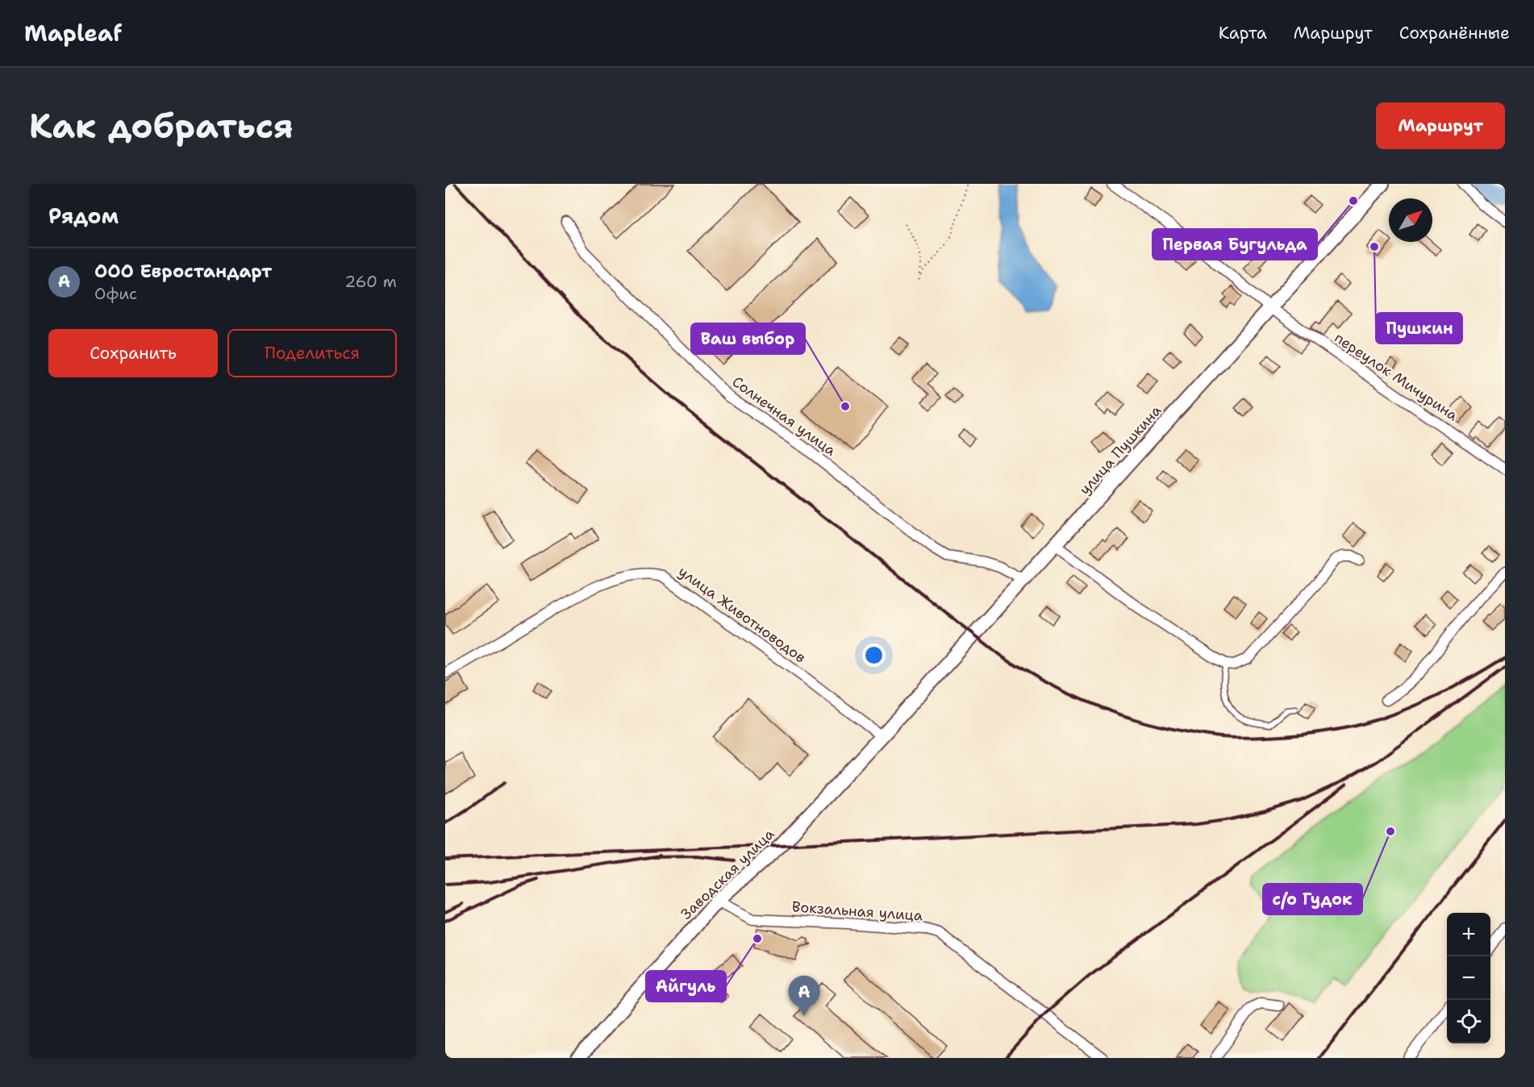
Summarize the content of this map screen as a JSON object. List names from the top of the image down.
{
  "streets": {
    "main road": ["улица Пушкина", "Заводская улица"],
    "street": [
      "переулок Мичурина",
      "Солнечная улица",
      "улица Животноводов",
      "Вокзальная улица"
    ]
  },
  "crossings": [
    ["переулок Мичурина", "улица Пушкина"],
    ["Солнечная улица", "улица Пушкина"],
    ["улица Пушкина", "улица Животноводов"],
    ["улица Пушкина", "Заводская улица"],
    ["улица Животноводов", "Заводская улица"],
    ["Заводская улица", "Вокзальная улица"]
  ],
  "places": [
    "Первая Бугульда",
    "Пушкин",
    "Ваш выбор",
    "с/о Гудок",
    "Айгуль"
  ],
  "north": "top right",
  "page": {
    "header": "Mapleaf",
    "nav": ["Карта", "Маршрут", "Сохранённые"],
    "buttons": [
      "Маршрут",
      ["Сохранить", "Поделиться"]
    ],
    "title": "Как добраться",
    "heading": "Рядом",
    "list": [
      {
        "mark": "A",
        "name": "ООО Евростандарт",
        "note": "Офис",
        "value": "260 m"
      }
    ],
    "map_buttons": ["+", "−"],
    "pins": "A"
  }
}
